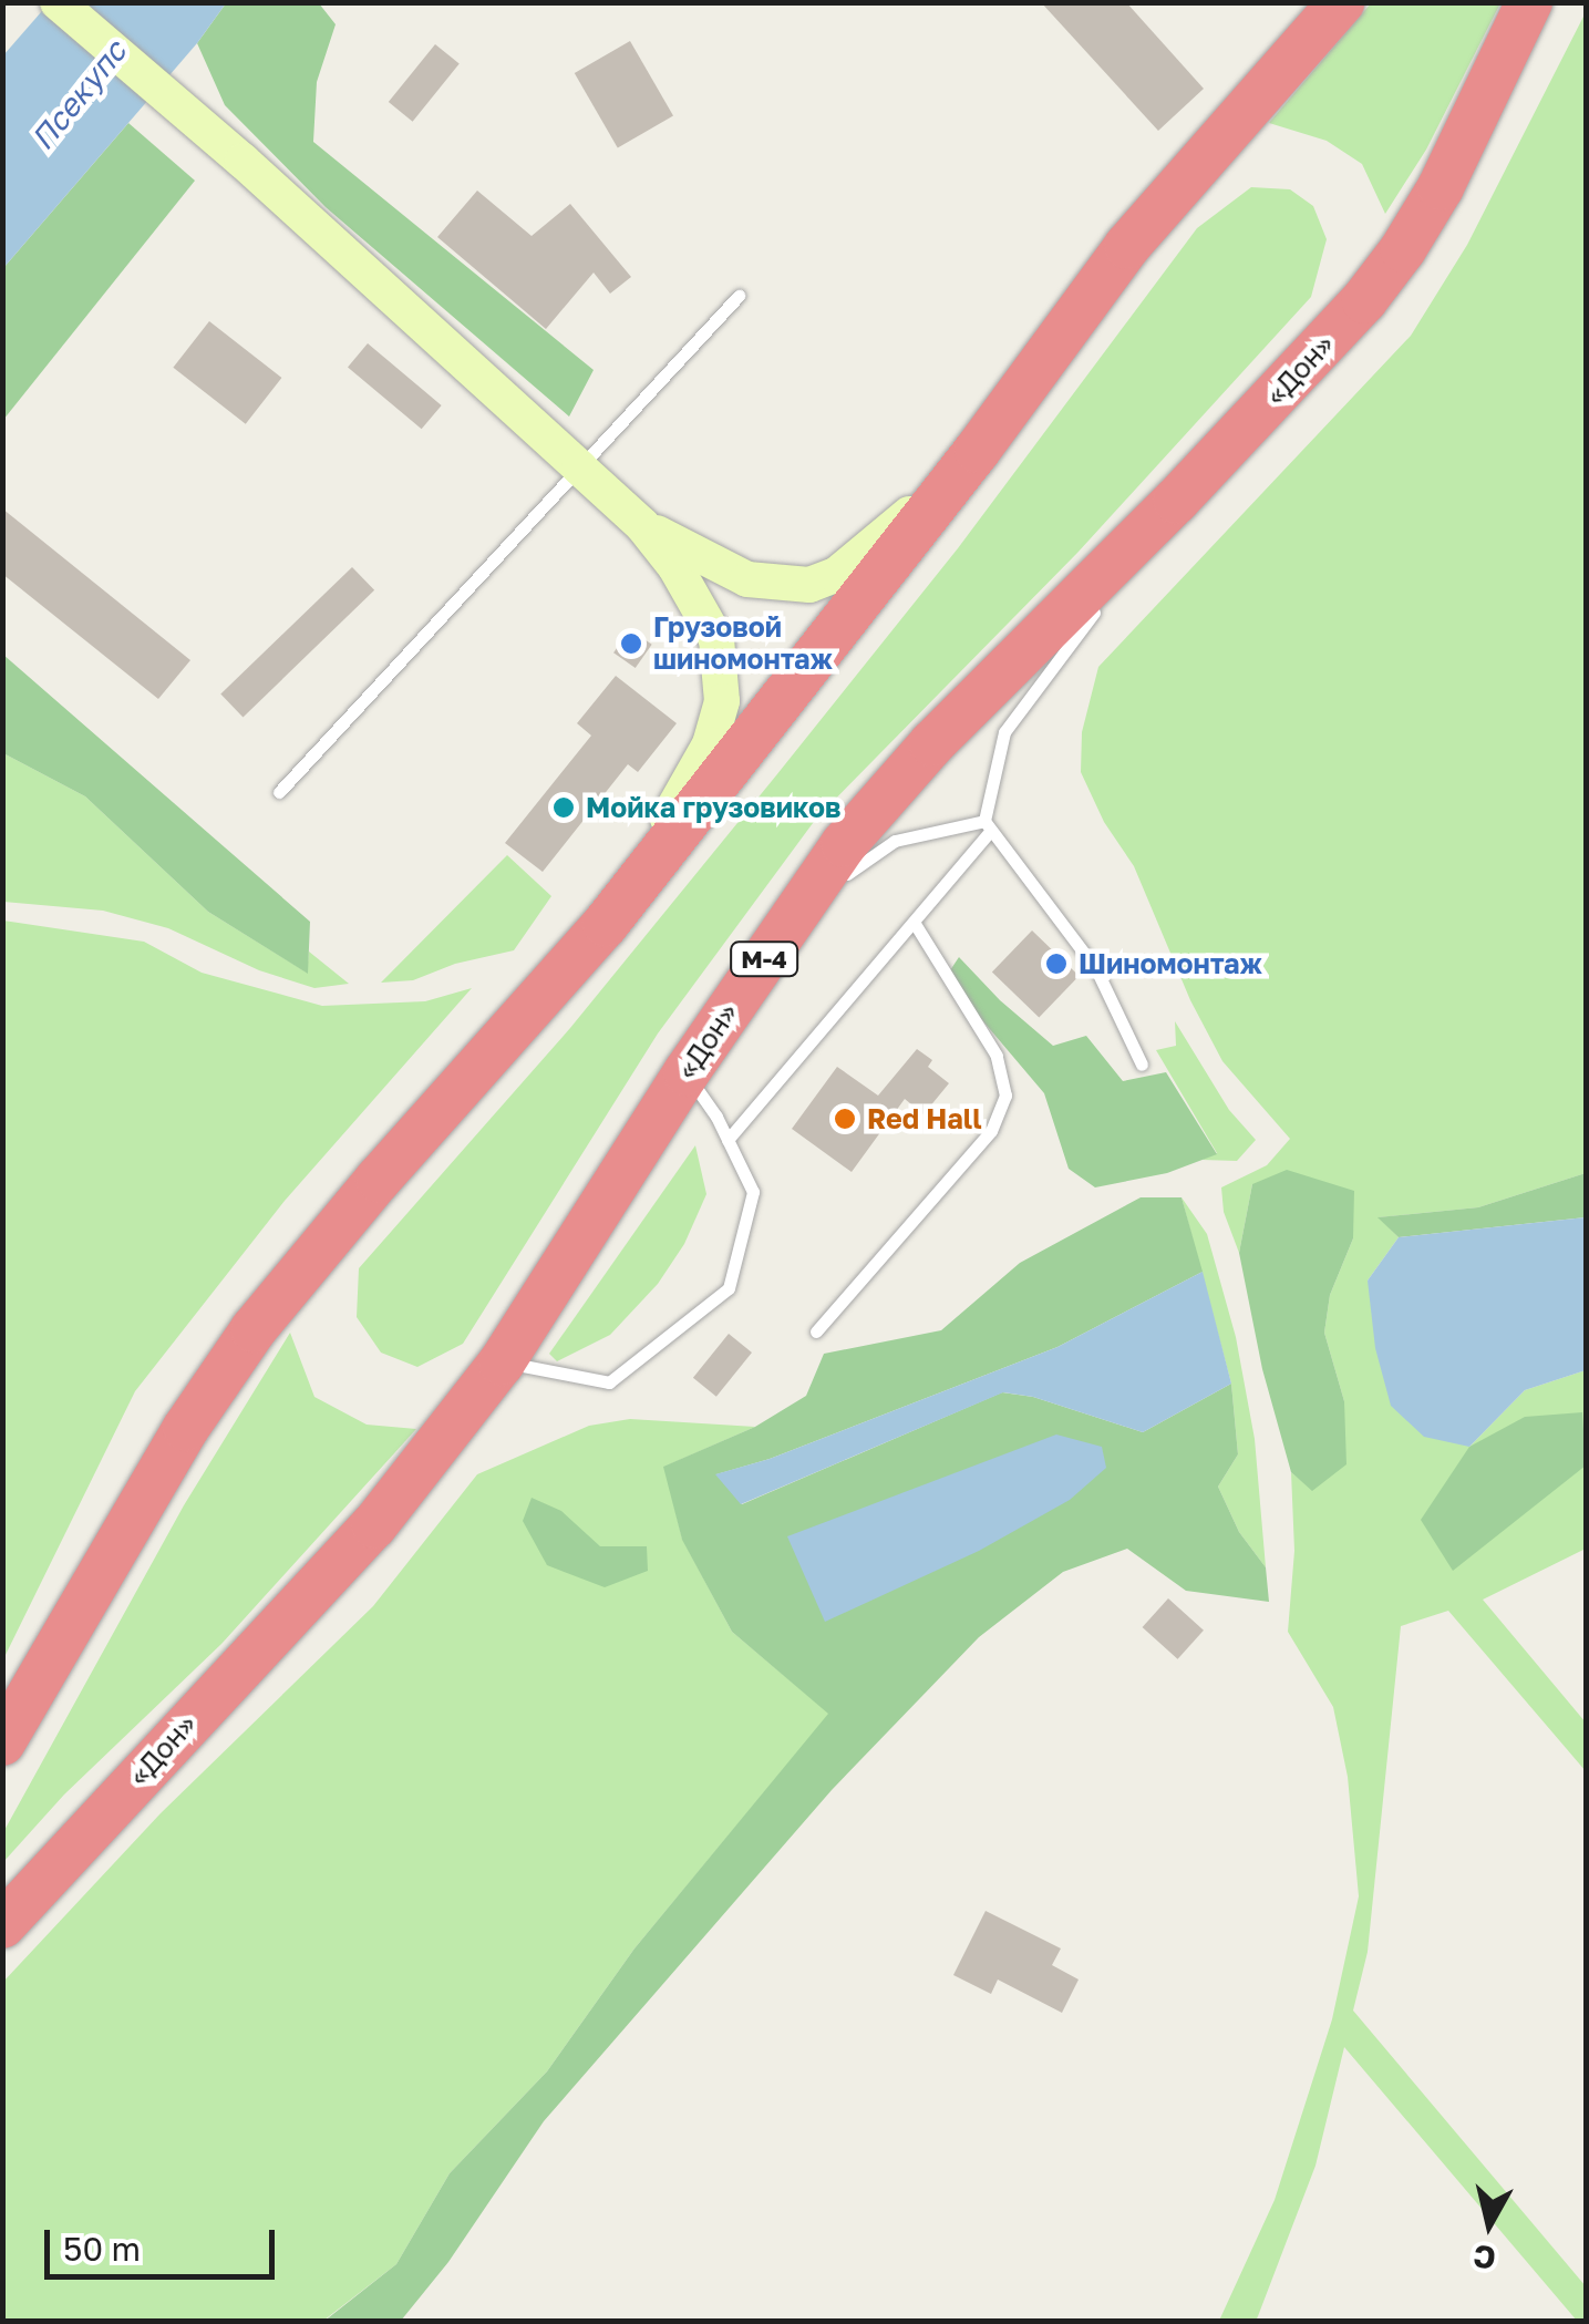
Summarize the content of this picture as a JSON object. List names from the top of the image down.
{
  "streets": {
    "highway": ["«Дон»", "М-4"]
  },
  "crossings": [
    ["«Дон»", "М-4"]
  ],
  "water": ["Псекупс"],
  "places": [
    "Грузовой шиномонтаж",
    "Мойка грузовиков",
    "Шиномонтаж",
    "Red Hall"
  ],
  "scale_bar": "50 m",
  "north": "bottom"
}
